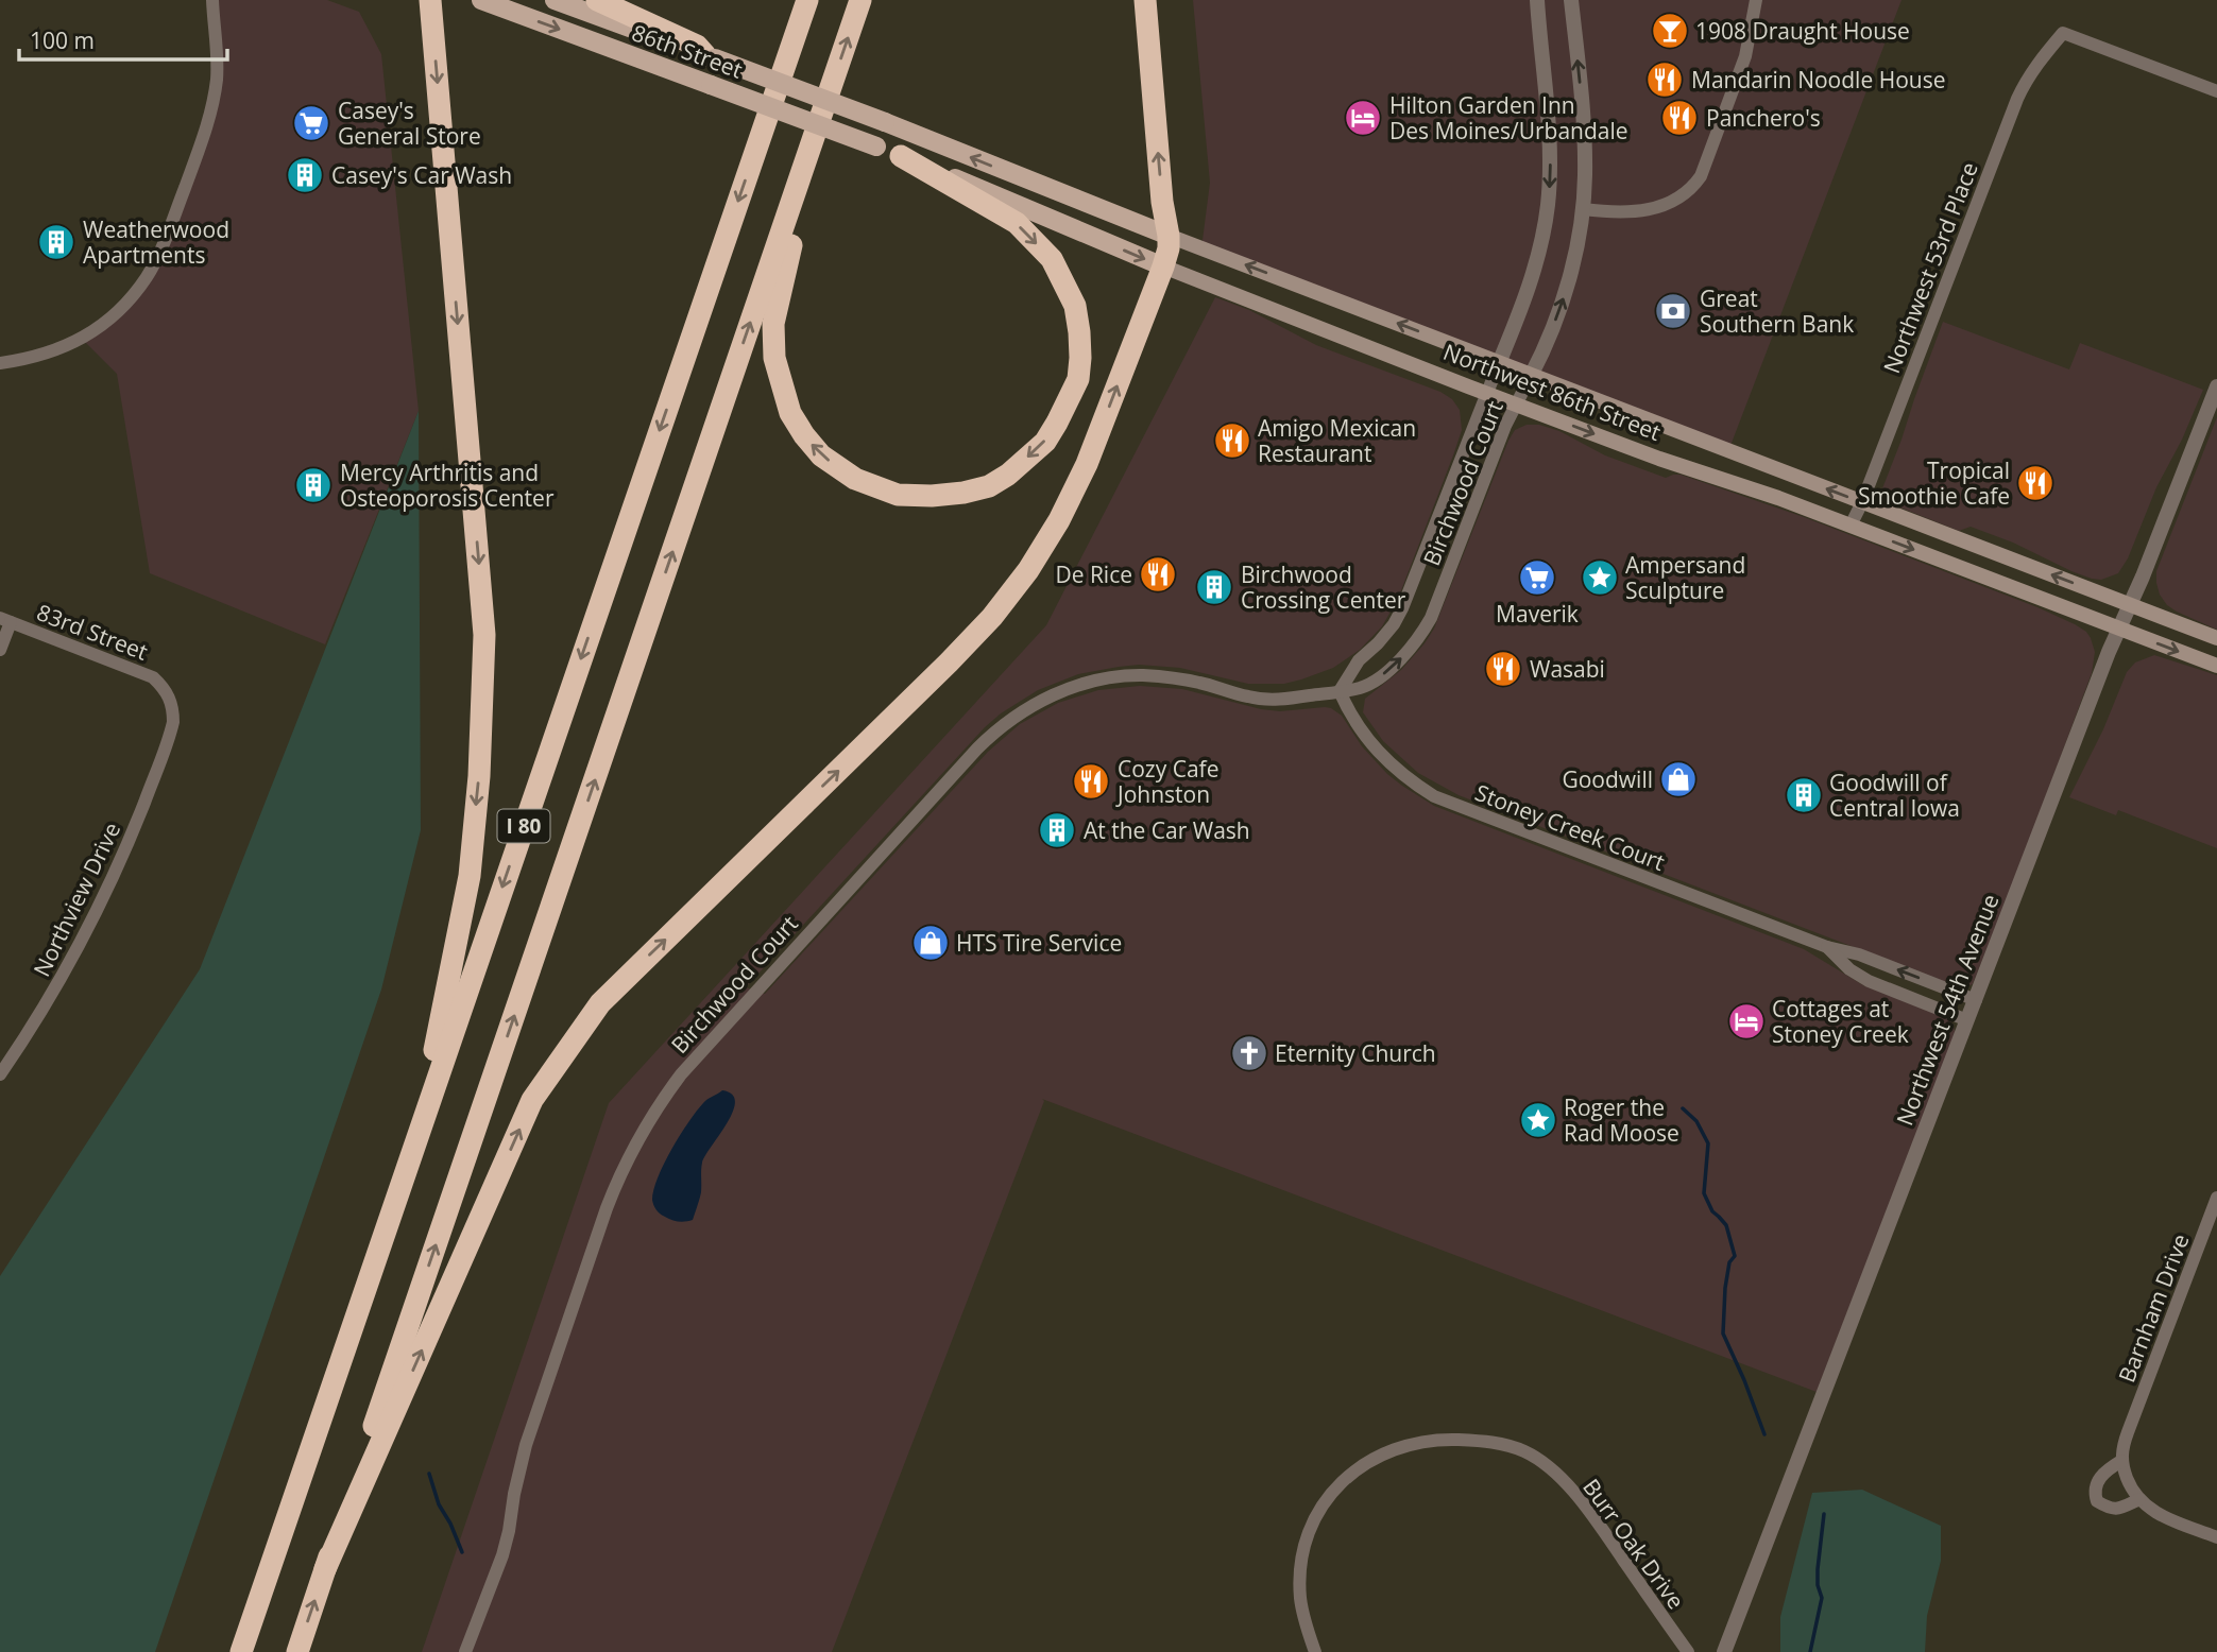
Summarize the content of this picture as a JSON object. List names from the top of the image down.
{
  "streets": {
    "highway": ["I 80"],
    "main road": ["86th Street", "Northwest 86th Street"],
    "street": [
      "Northwest 53rd Place",
      "Birchwood Court",
      "83rd Street",
      "Stoney Creek Court",
      "Northview Drive",
      "Northwest 54th Avenue",
      "Barnham Drive",
      "Burr Oak Drive"
    ]
  },
  "crossings": [
    ["86th Street", "Northwest 86th Street"],
    ["Northwest 53rd Place", "Northwest 86th Street"],
    ["Northwest 86th Street", "Birchwood Court"],
    ["Northwest 86th Street", "Northwest 54th Avenue"],
    ["Birchwood Court", "Stoney Creek Court"],
    ["83rd Street", "Northview Drive"],
    ["Stoney Creek Court", "Northwest 54th Avenue"]
  ],
  "places": {
    "bar": ["1908 Draught House"],
    "restaurant": [
      "Mandarin Noodle House",
      "Panchero's",
      "Amigo Mexican Restaurant",
      "Tropical Smoothie Cafe",
      "De Rice",
      "Wasabi",
      "Cozy Cafe Johnston"
    ],
    "hotel": ["Hilton Garden Inn Des Moines/Urbandale", "Cottages at Stoney Creek"],
    "supermarket": ["Casey's General Store", "Maverik"],
    "building": [
      "Casey's Car Wash",
      "Weatherwood Apartments",
      "Mercy Arthritis and Osteoporosis Center",
      "Birchwood Crossing Center",
      "Goodwill of Central Iowa",
      "At the Car Wash"
    ],
    "bank": ["Great Southern Bank"],
    "place": ["Ampersand Sculpture", "Roger the Rad Moose"],
    "shop": ["Goodwill", "HTS Tire Service"],
    "church": ["Eternity Church"]
  },
  "scale_bar": "100 m"
}
